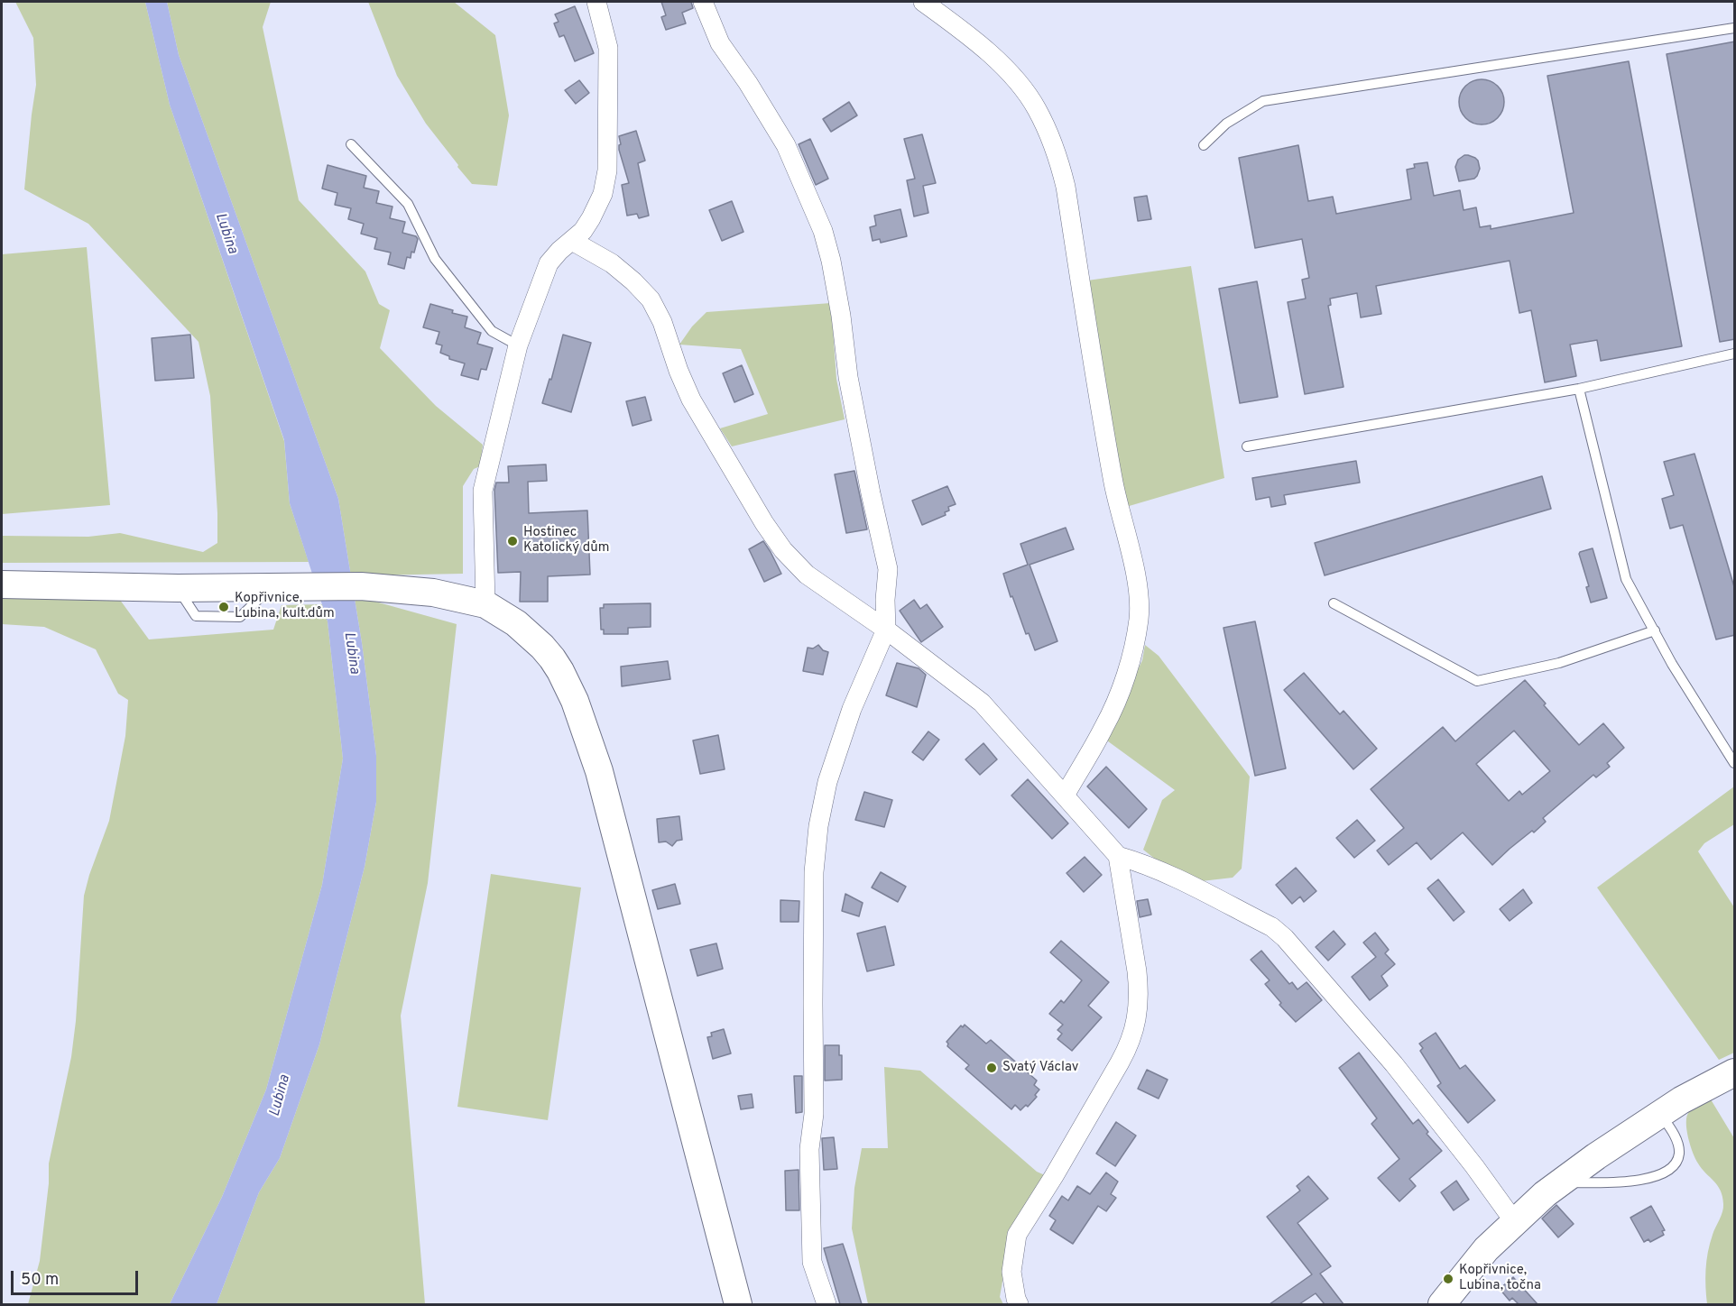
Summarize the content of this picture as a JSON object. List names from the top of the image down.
{
  "water": ["Lubina"],
  "places": [
    "Hostinec Katolický dům",
    "Kopřivnice, Lubina, kult.dům",
    "Svatý Václav",
    "Kopřivnice, Lubina, točna"
  ],
  "scale_bar": "50 m"
}
